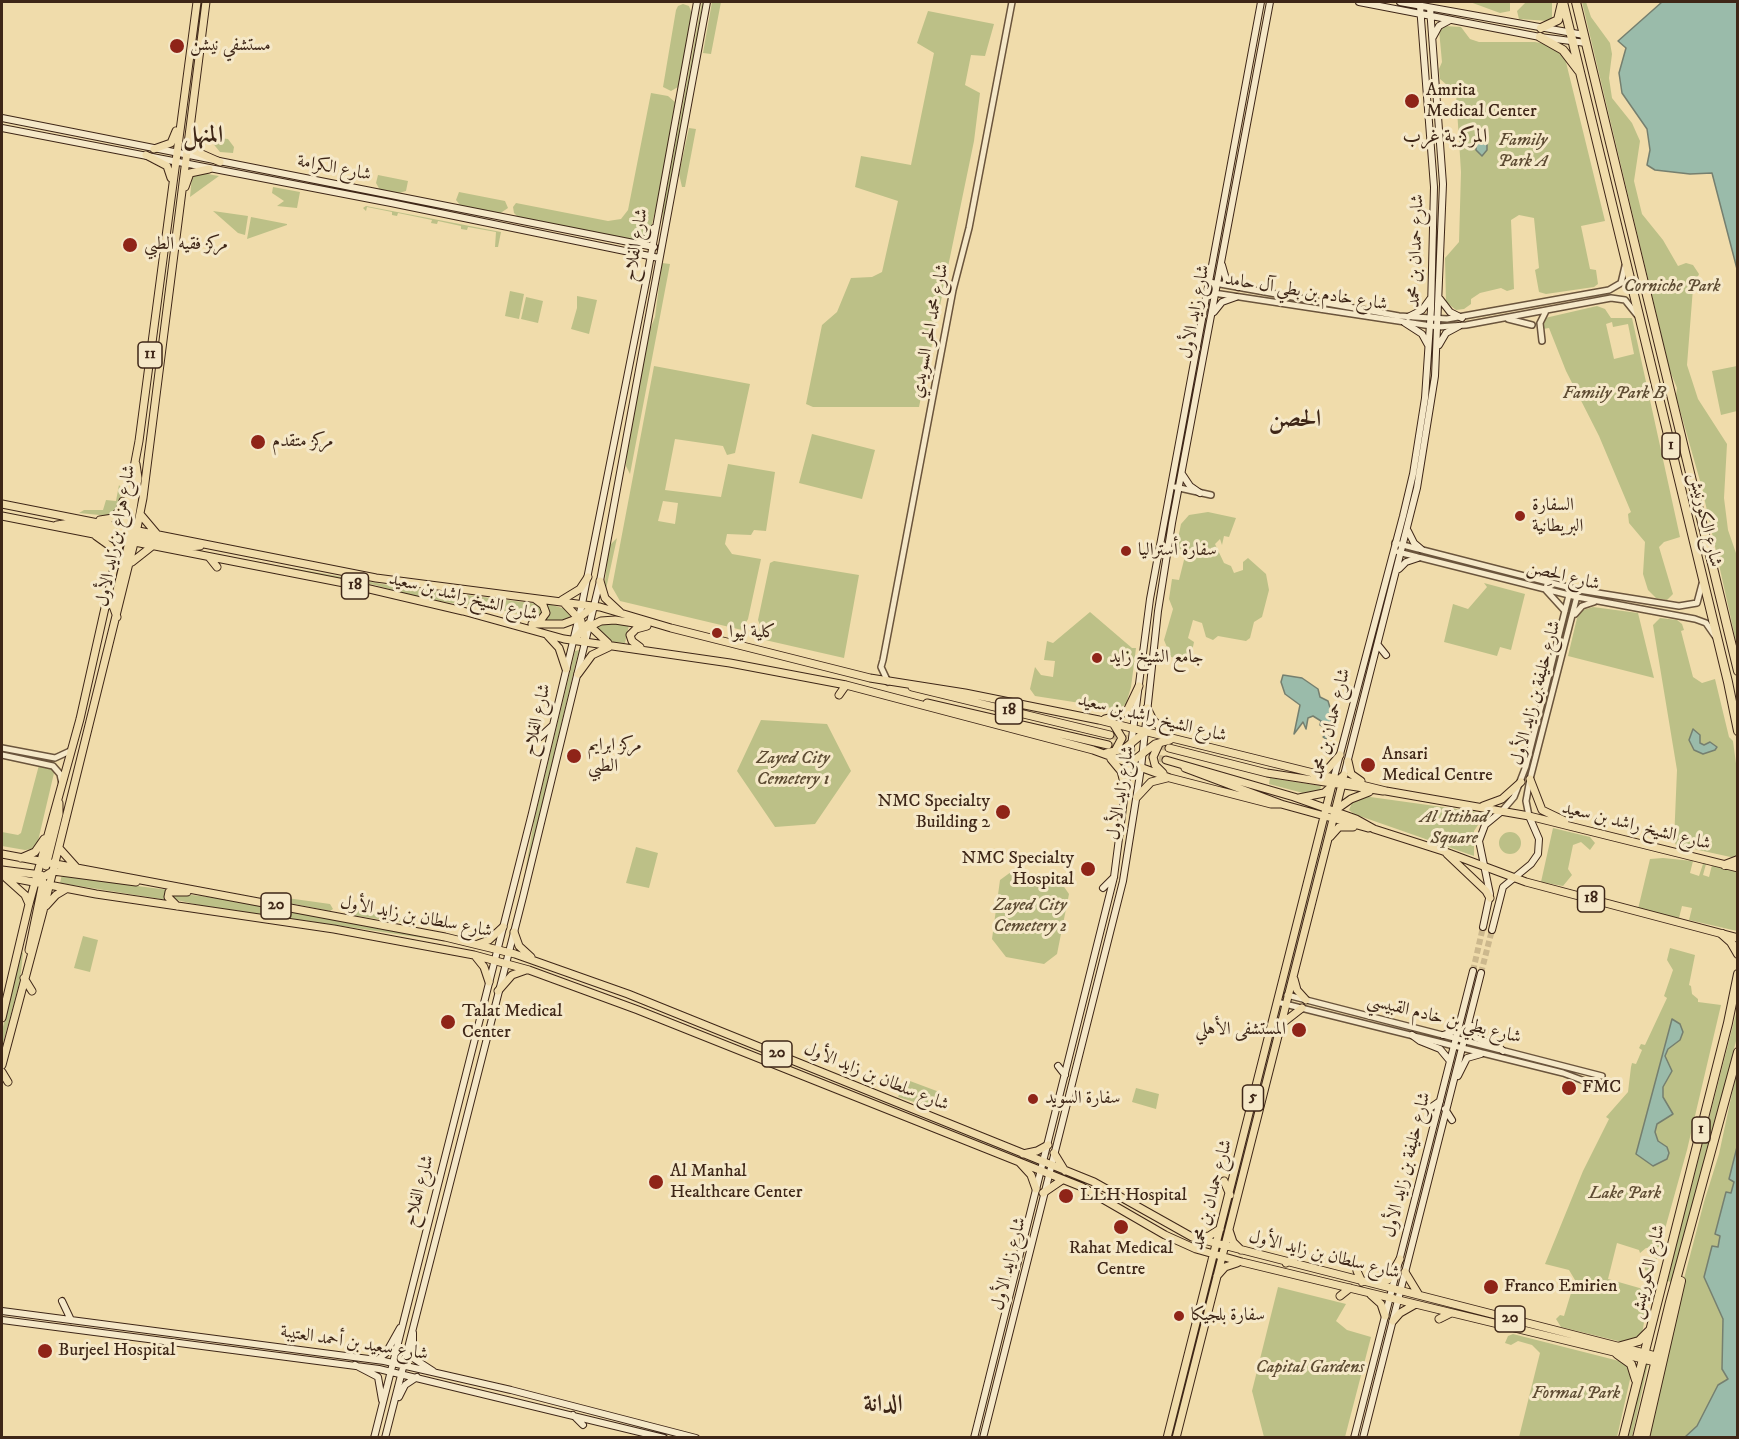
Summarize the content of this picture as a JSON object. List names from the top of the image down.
{
  "streets": {
    "highway": ["1", "شارع الكورنيش"],
    "main road": [
      "شارع الكرامة",
      "شارع الفلاح",
      "شارع حمدان بن محمد",
      "شارع زايد الأول",
      "11",
      "شارع هزاع بن زايد الأول",
      "18",
      "شارع الشيخ راشد بن سعيد",
      "شارع خليفة بن زايد الأول",
      "20",
      "شارع سلطان بن زايد الأول",
      "5",
      "شارع سعيد بن أحمد العتيبة"
    ],
    "street": [
      "شارع خادم بن بطي آل حامد",
      "شارع محمد الحر السويدي",
      "شارع الحِصن",
      "شارع بطي بن خادم القبيسي"
    ]
  },
  "crossings": [
    ["شارع الكرامة", "شارع الفلاح"],
    ["شارع الكرامة", "شارع هزاع بن زايد الأول"],
    ["شارع الفلاح", "شارع الشيخ راشد بن سعيد"],
    ["شارع الفلاح", "شارع سلطان بن زايد الأول"],
    ["شارع الفلاح", "شارع سعيد بن أحمد العتيبة"],
    ["شارع حمدان بن محمد", "شارع خادم بن بطي آل حامد"],
    ["شارع حمدان بن محمد", "شارع الحِصن"],
    ["شارع حمدان بن محمد", "شارع الشيخ راشد بن سعيد"],
    ["شارع حمدان بن محمد", "شارع سلطان بن زايد الأول"],
    ["شارع حمدان بن محمد", "شارع بطي بن خادم القبيسي"],
    ["شارع خادم بن بطي آل حامد", "شارع زايد الأول"],
    ["شارع زايد الأول", "شارع الشيخ راشد بن سعيد"],
    ["شارع زايد الأول", "شارع سلطان بن زايد الأول"],
    ["شارع الكورنيش", "شارع الحِصن"],
    ["شارع الكورنيش", "شارع سلطان بن زايد الأول"],
    ["شارع هزاع بن زايد الأول", "شارع الشيخ راشد بن سعيد"],
    ["شارع هزاع بن زايد الأول", "شارع سلطان بن زايد الأول"],
    ["شارع الحِصن", "شارع خليفة بن زايد الأول"],
    ["شارع الشيخ راشد بن سعيد", "شارع خليفة بن زايد الأول"],
    ["شارع خليفة بن زايد الأول", "شارع سلطان بن زايد الأول"],
    ["شارع خليفة بن زايد الأول", "شارع بطي بن خادم القبيسي"]
  ],
  "districts": [
    "المنهل",
    "المركزية غرب",
    "الحصن",
    "الدانة"
  ],
  "parks": [
    "Family Park A",
    "Corniche Park",
    "Family Park B",
    "Zayed City Cemetery 1",
    "Al Ittihad Square",
    "Zayed City Cemetery 2",
    "Lake Park",
    "Capital Gardens",
    "Formal Park"
  ],
  "places": [
    "مستشفي نيشن",
    "Amrita Medical Center",
    "مركز فقيه الطبي",
    "مركز متقدم",
    "السفارة البريطانية",
    "سفارة أستراليا",
    "كلية ليوا",
    "جامع الشيخ زايد",
    "مركز ابرايم الطبي",
    "Ansari Medical Centre",
    "NMC Specialty Building 2",
    "NMC Specialty Hospital",
    "Talat Medical Center",
    "المستشفى الأهلي",
    "FMC",
    "سفارة السويد",
    "Al Manhal Healthcare Center",
    "LLH Hospital",
    "Rahat Medical Centre",
    "Franco Emirien",
    "سفارة بلجيكا",
    "Burjeel Hospital"
  ]
}
